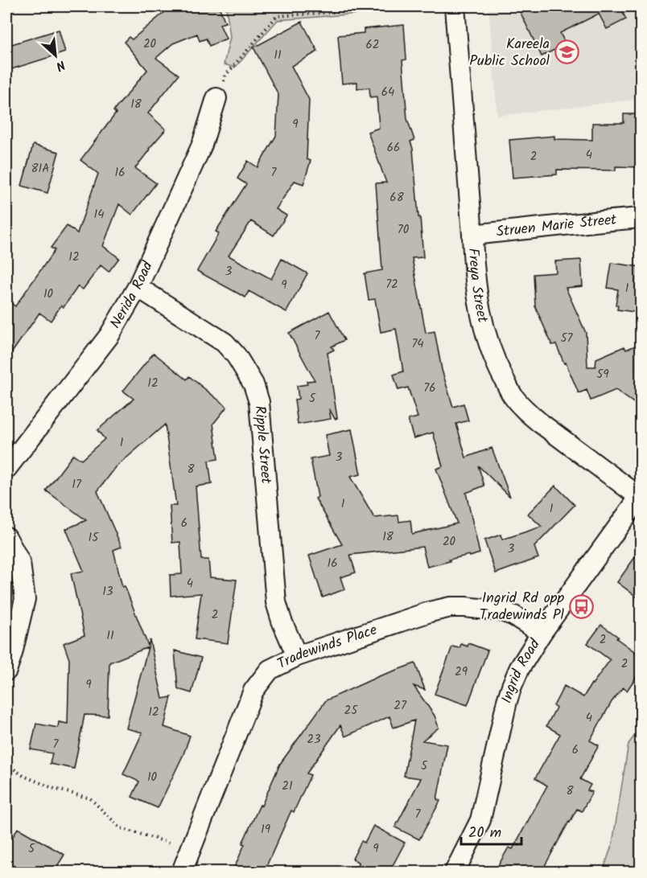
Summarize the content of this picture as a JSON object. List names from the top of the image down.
{
  "streets": {
    "street": [
      "Struen Marie Street",
      "Freya Street",
      "Nerida Road",
      "Ripple Street",
      "Tradewinds Place",
      "Ingrid Road"
    ]
  },
  "crossings": [
    ["Struen Marie Street", "Freya Street"],
    ["Freya Street", "Ingrid Road"],
    ["Nerida Road", "Ripple Street"],
    ["Ripple Street", "Tradewinds Place"],
    ["Tradewinds Place", "Ingrid Road"]
  ],
  "places": {
    "school or university": ["Kareela Public School"],
    "bus stop": ["Ingrid Rd opp Tradewinds Pl"]
  },
  "house_numbers": [
    "20",
    "62",
    "11",
    "64",
    "18",
    "9",
    "66",
    "4",
    "2",
    "81A",
    "16",
    "7",
    "68",
    "14",
    "70",
    "12",
    "3",
    "72",
    "9",
    "1",
    "10",
    "7",
    "57",
    "74",
    "59",
    "12",
    "76",
    "5",
    "1",
    "3",
    "8",
    "17",
    "1",
    "1",
    "6",
    "18",
    "15",
    "20",
    "3",
    "16",
    "4",
    "13",
    "2",
    "11",
    "2",
    "2",
    "29",
    "9",
    "27",
    "25",
    "12",
    "4",
    "23",
    "7",
    "6",
    "5",
    "10",
    "21",
    "8",
    "7",
    "19",
    "5",
    "9"
  ],
  "scale_bar": "20 m",
  "north": "bottom right"
}
